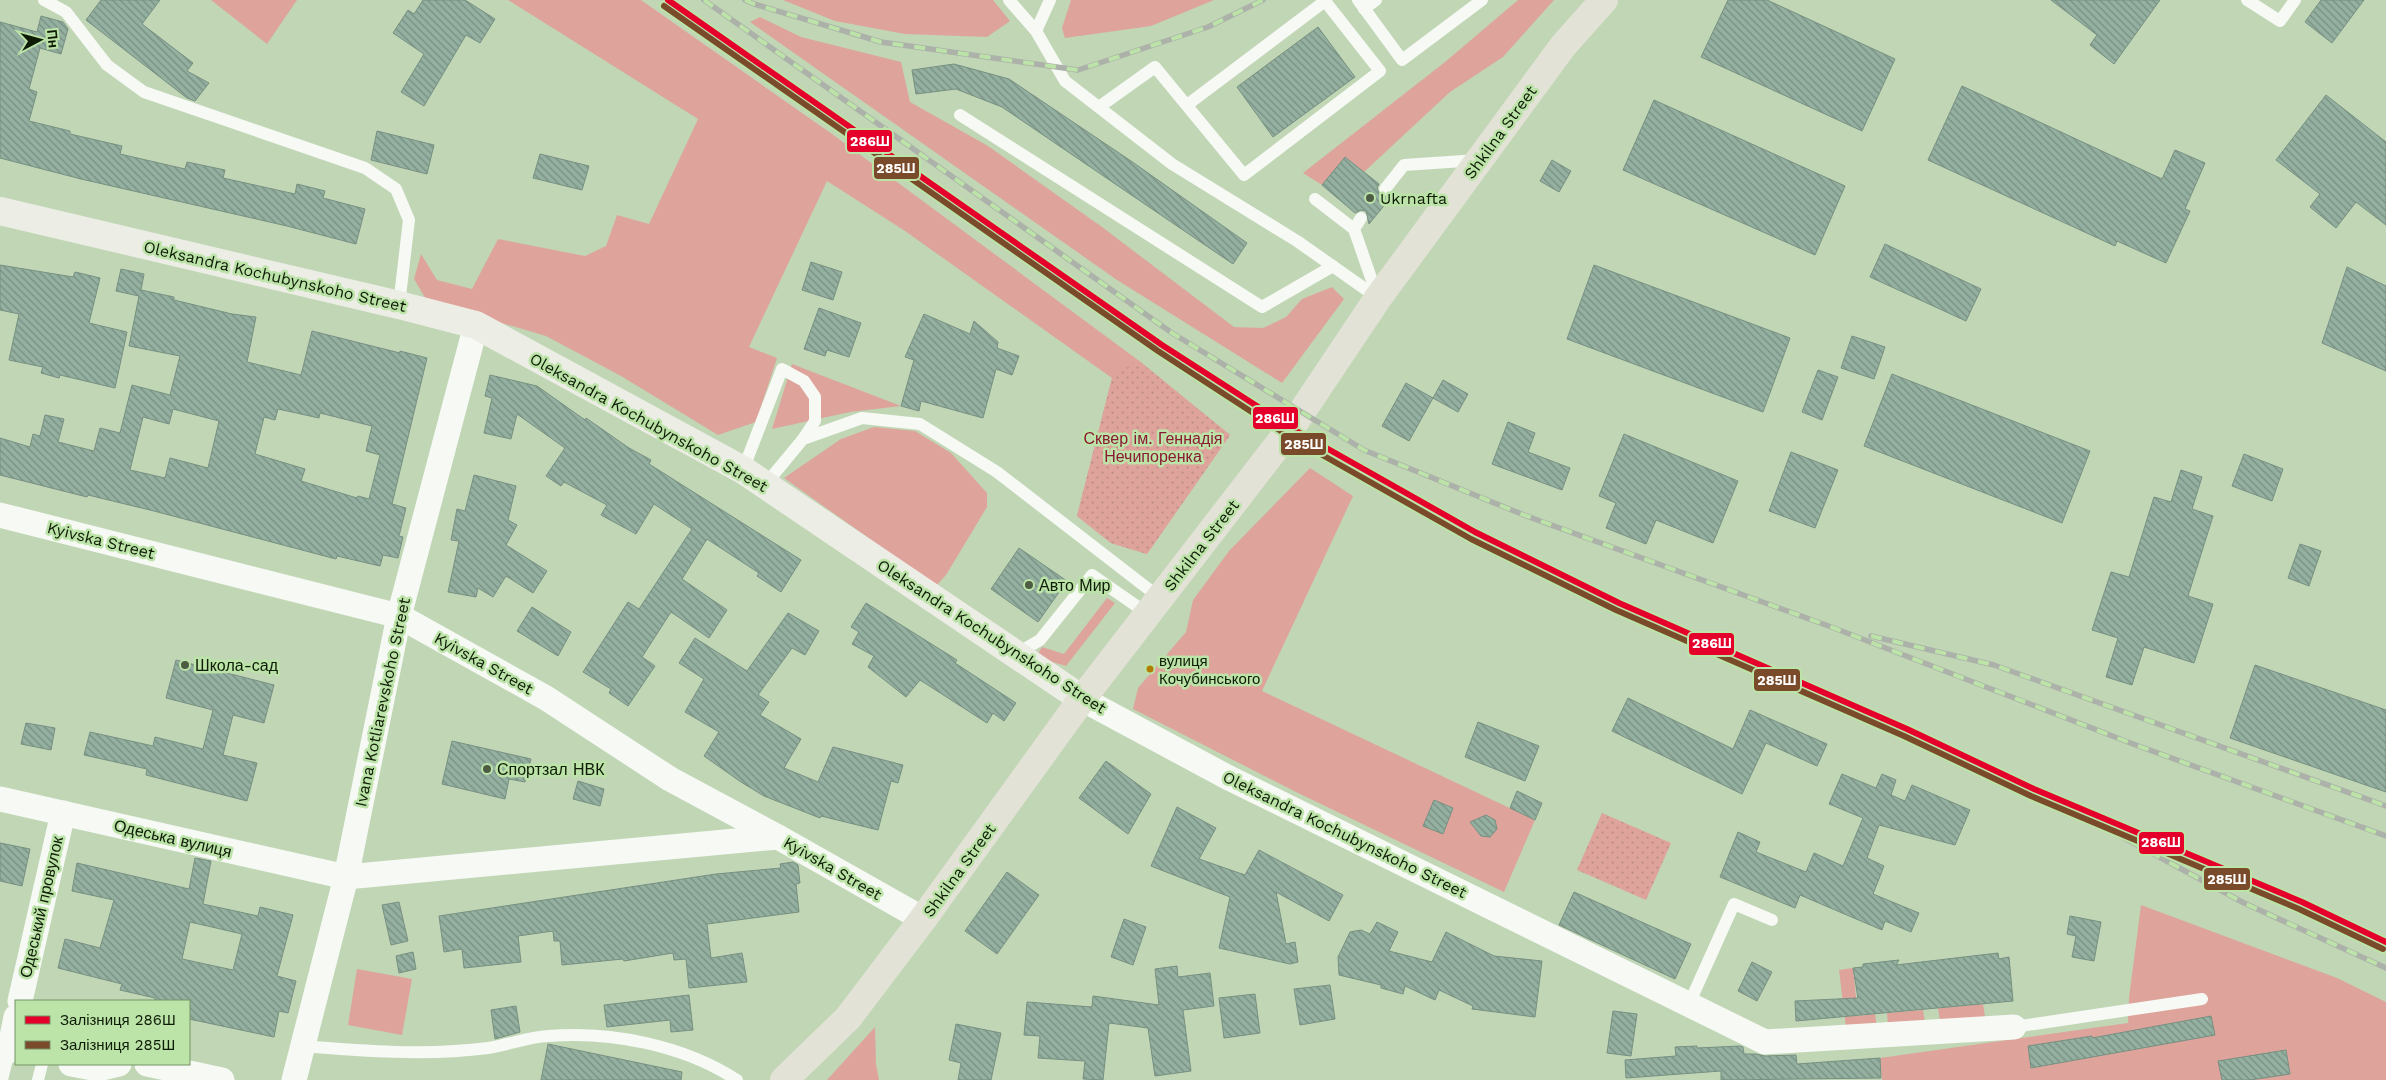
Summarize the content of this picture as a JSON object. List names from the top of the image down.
{
  "streets": {
    "main road": ["Shkilna Street"],
    "street": [
      "Oleksandra Kochubynskoho Street",
      "Kyivska Street",
      "Ivana Kotliarevskoho Street",
      "Одеська вулиця",
      "Одеський провулок"
    ]
  },
  "crossings": [
    ["Shkilna Street", "Oleksandra Kochubynskoho Street"],
    ["Shkilna Street", "Kyivska Street"],
    ["Oleksandra Kochubynskoho Street", "Ivana Kotliarevskoho Street"],
    ["Kyivska Street", "Ivana Kotliarevskoho Street"],
    ["Kyivska Street", "Одеська вулиця"],
    ["Ivana Kotliarevskoho Street", "Одеська вулиця"],
    ["Одеська вулиця", "Одеський провулок"]
  ],
  "parks": ["Сквер ім. Геннадія Нечипоренка"],
  "places": [
    "Ukrnafta",
    "Авто Мир",
    "Школа-сад",
    "вулиця Кочубинського",
    "Спортзал НВК"
  ],
  "lines": ["rail line 286Ш", "rail line 285Ш"],
  "legend": ["Залізниця 286Ш", "Залізниця 285Ш"],
  "north": "right"
}
